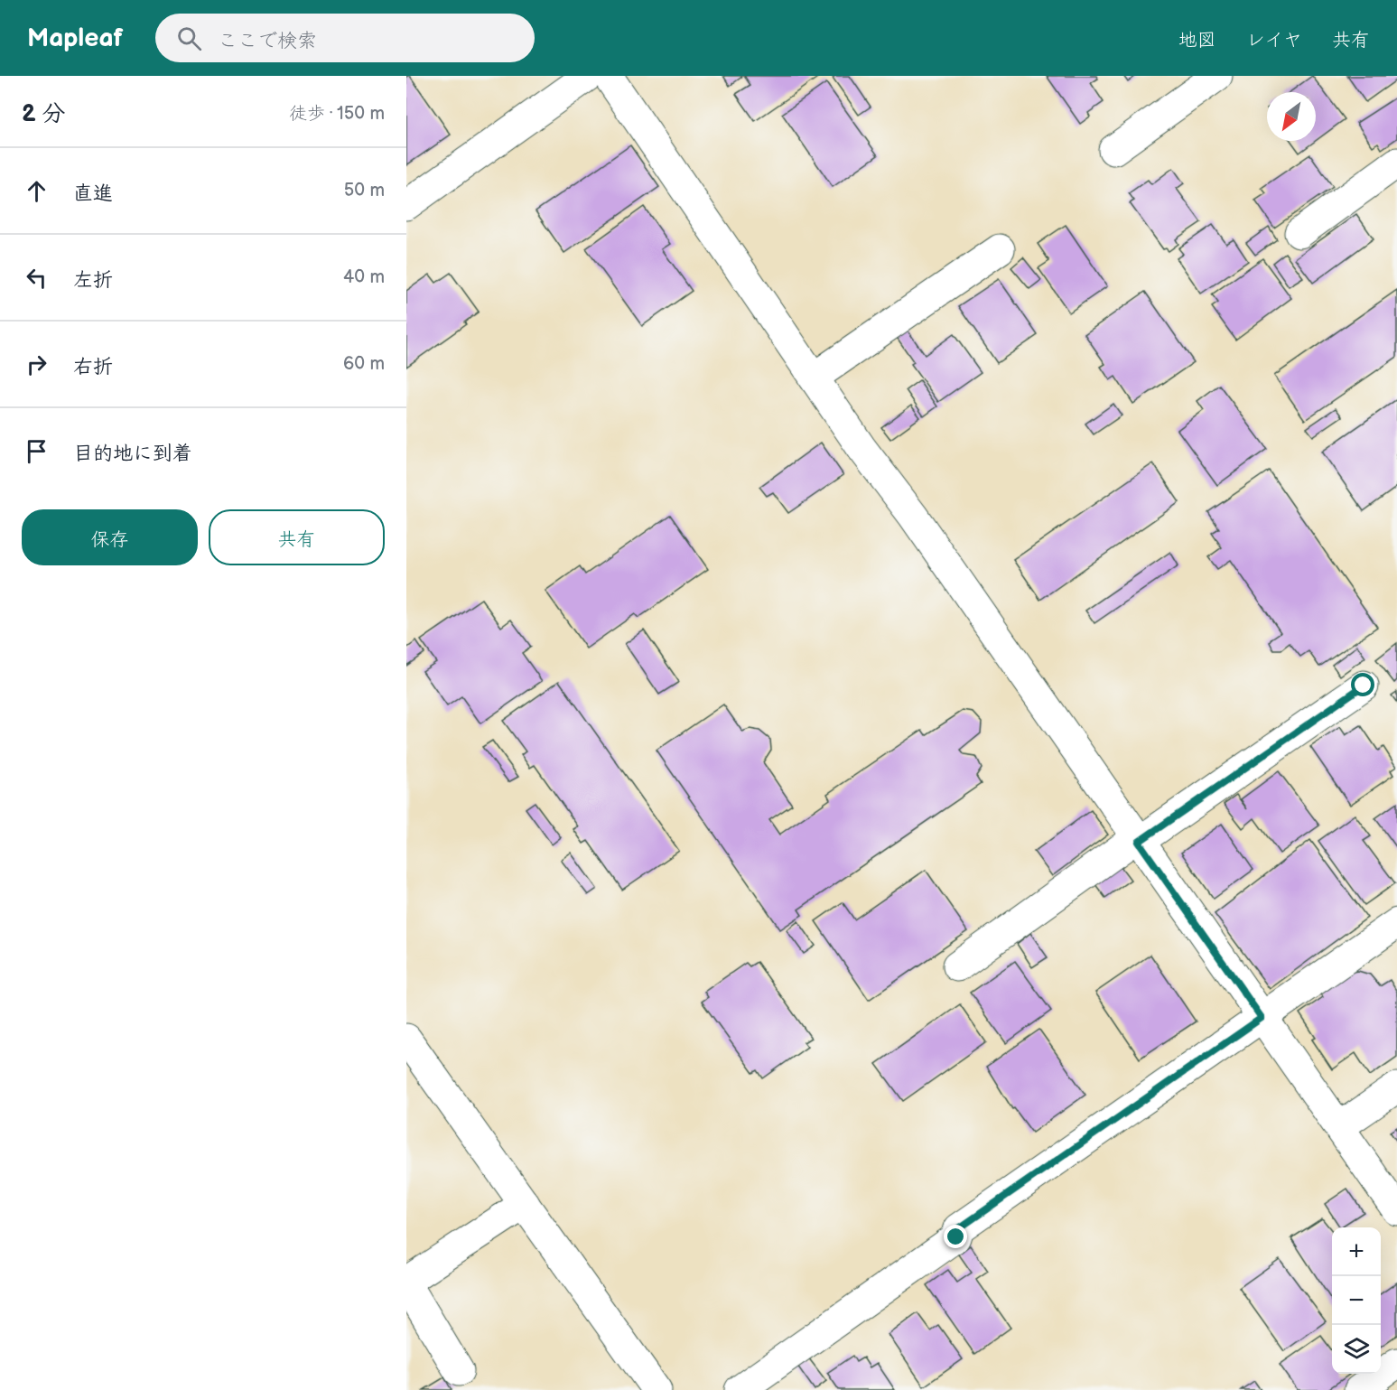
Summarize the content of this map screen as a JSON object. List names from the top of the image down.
{
  "north": "bottom left",
  "page": {
    "header": "Mapleaf",
    "search": "ここで検索",
    "nav": ["地図", "レイヤ", "共有"],
    "heading": ["2 分", "徒歩 · 150 m"],
    "list": [
      ["直進", "50 m"],
      ["左折", "40 m"],
      ["右折", "60 m"],
      "目的地に到着"
    ],
    "buttons": ["保存", "共有"],
    "map_buttons": ["+", "−"]
  }
}
